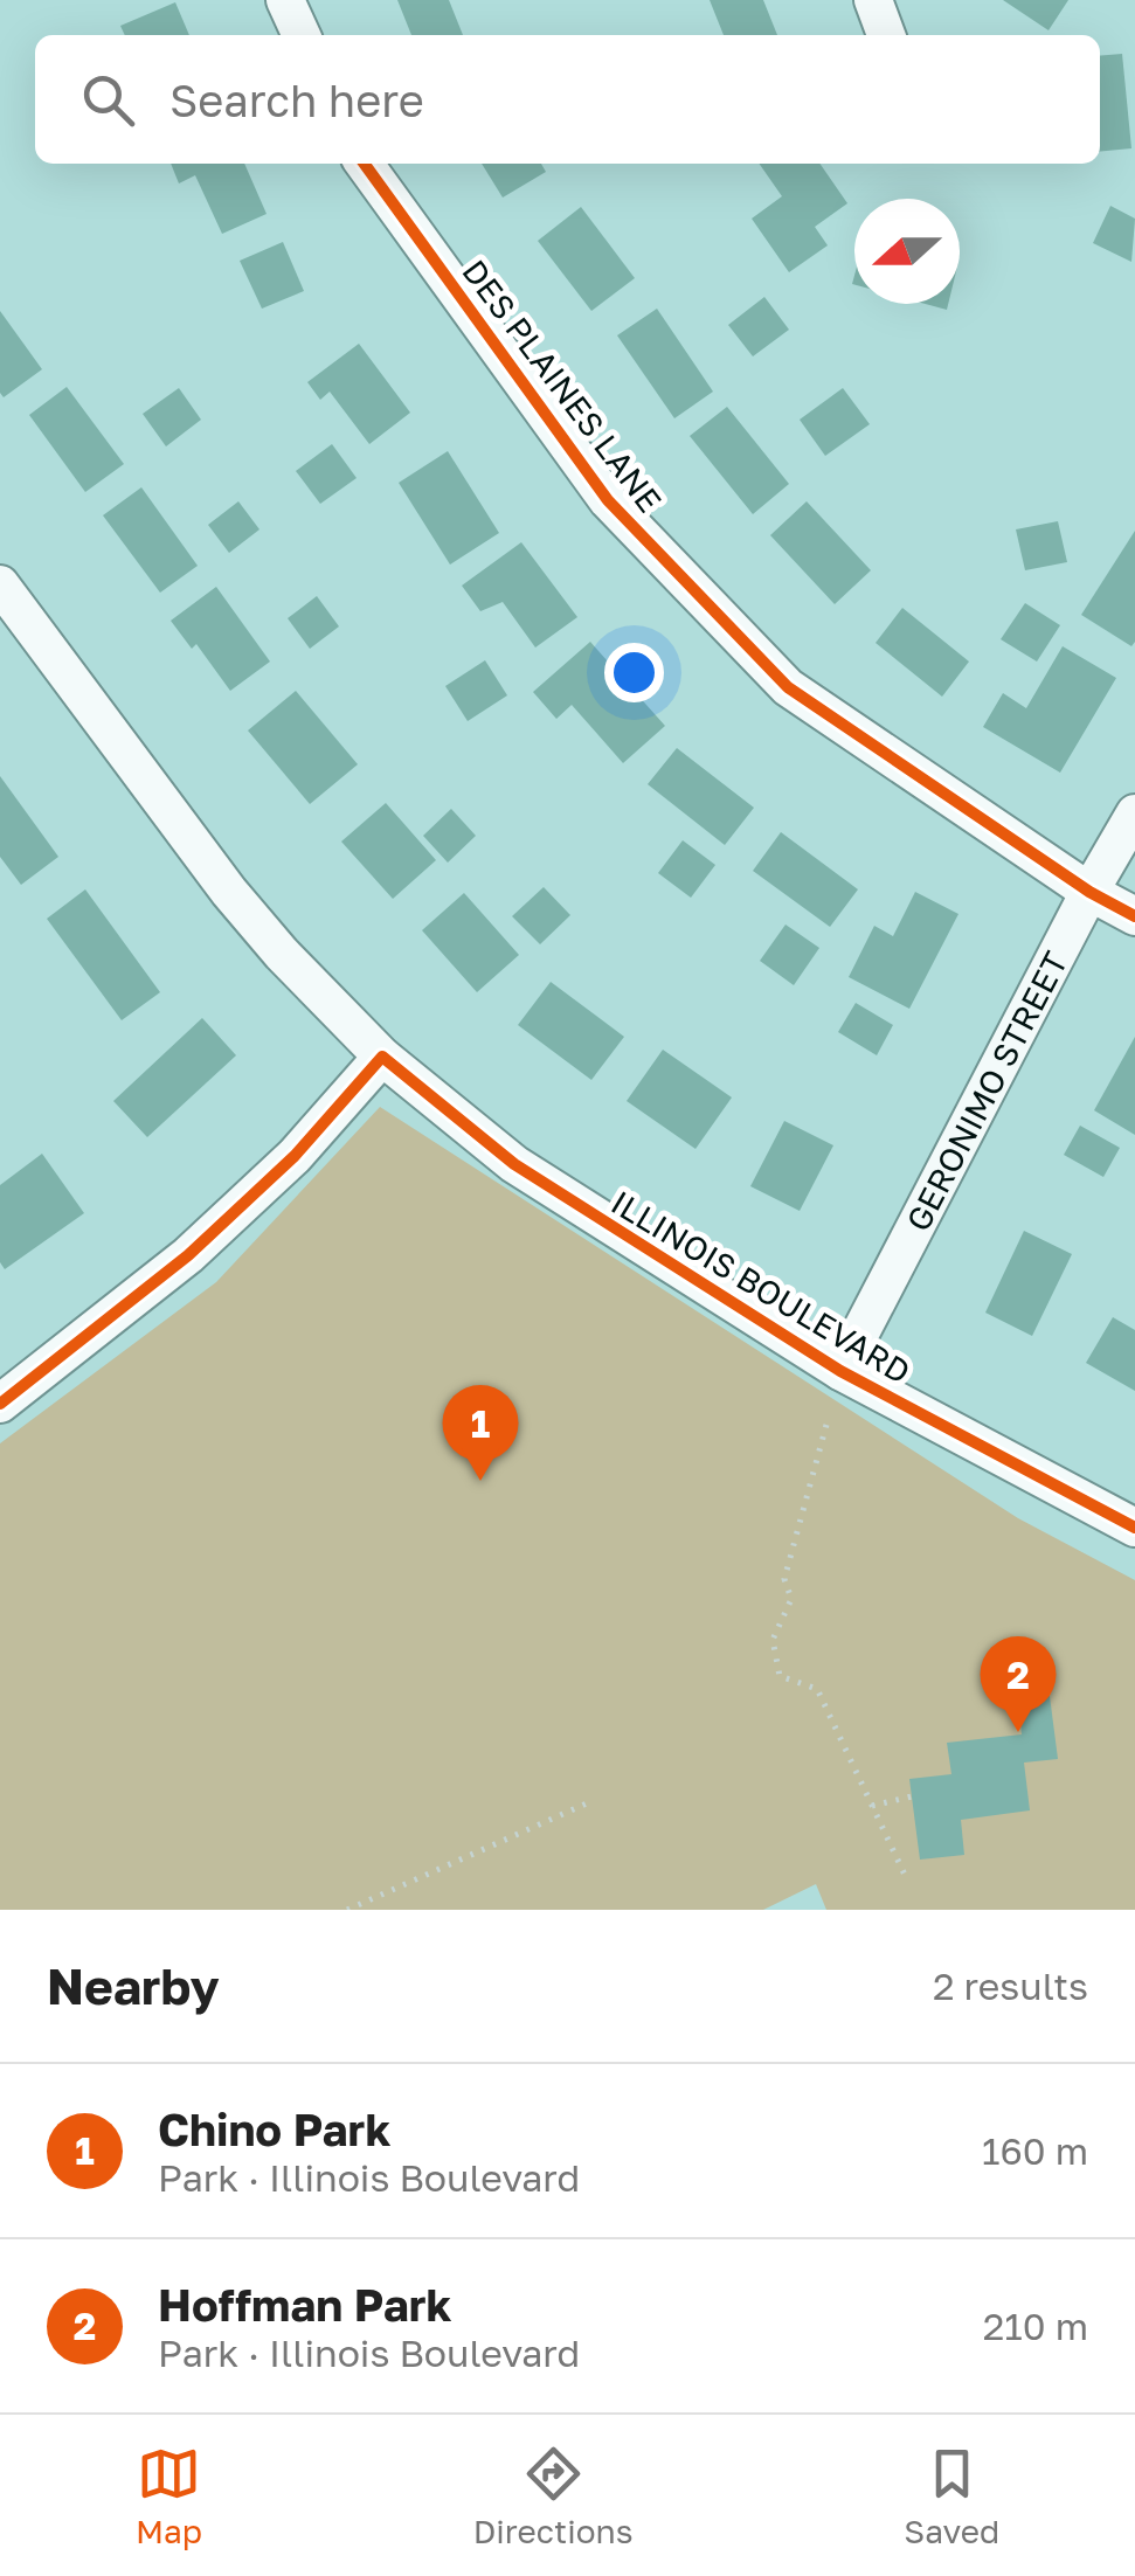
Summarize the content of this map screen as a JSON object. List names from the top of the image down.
{
  "streets": {
    "street": ["DES PLAINES LANE", "GERONIMO STREET", "ILLINOIS BOULEVARD"]
  },
  "crossings": [
    ["DES PLAINES LANE", "GERONIMO STREET"],
    ["GERONIMO STREET", "ILLINOIS BOULEVARD"]
  ],
  "north": "left",
  "page": {
    "search": "Search here",
    "pins": ["1", "2"],
    "heading": ["Nearby", "2 results"],
    "list": [
      {
        "mark": "1",
        "name": "Chino Park",
        "note": "Park · Illinois Boulevard",
        "value": "160 m"
      },
      {
        "mark": "2",
        "name": "Hoffman Park",
        "note": "Park · Illinois Boulevard",
        "value": "210 m"
      }
    ],
    "nav": ["Map", "Directions", "Saved"]
  }
}
